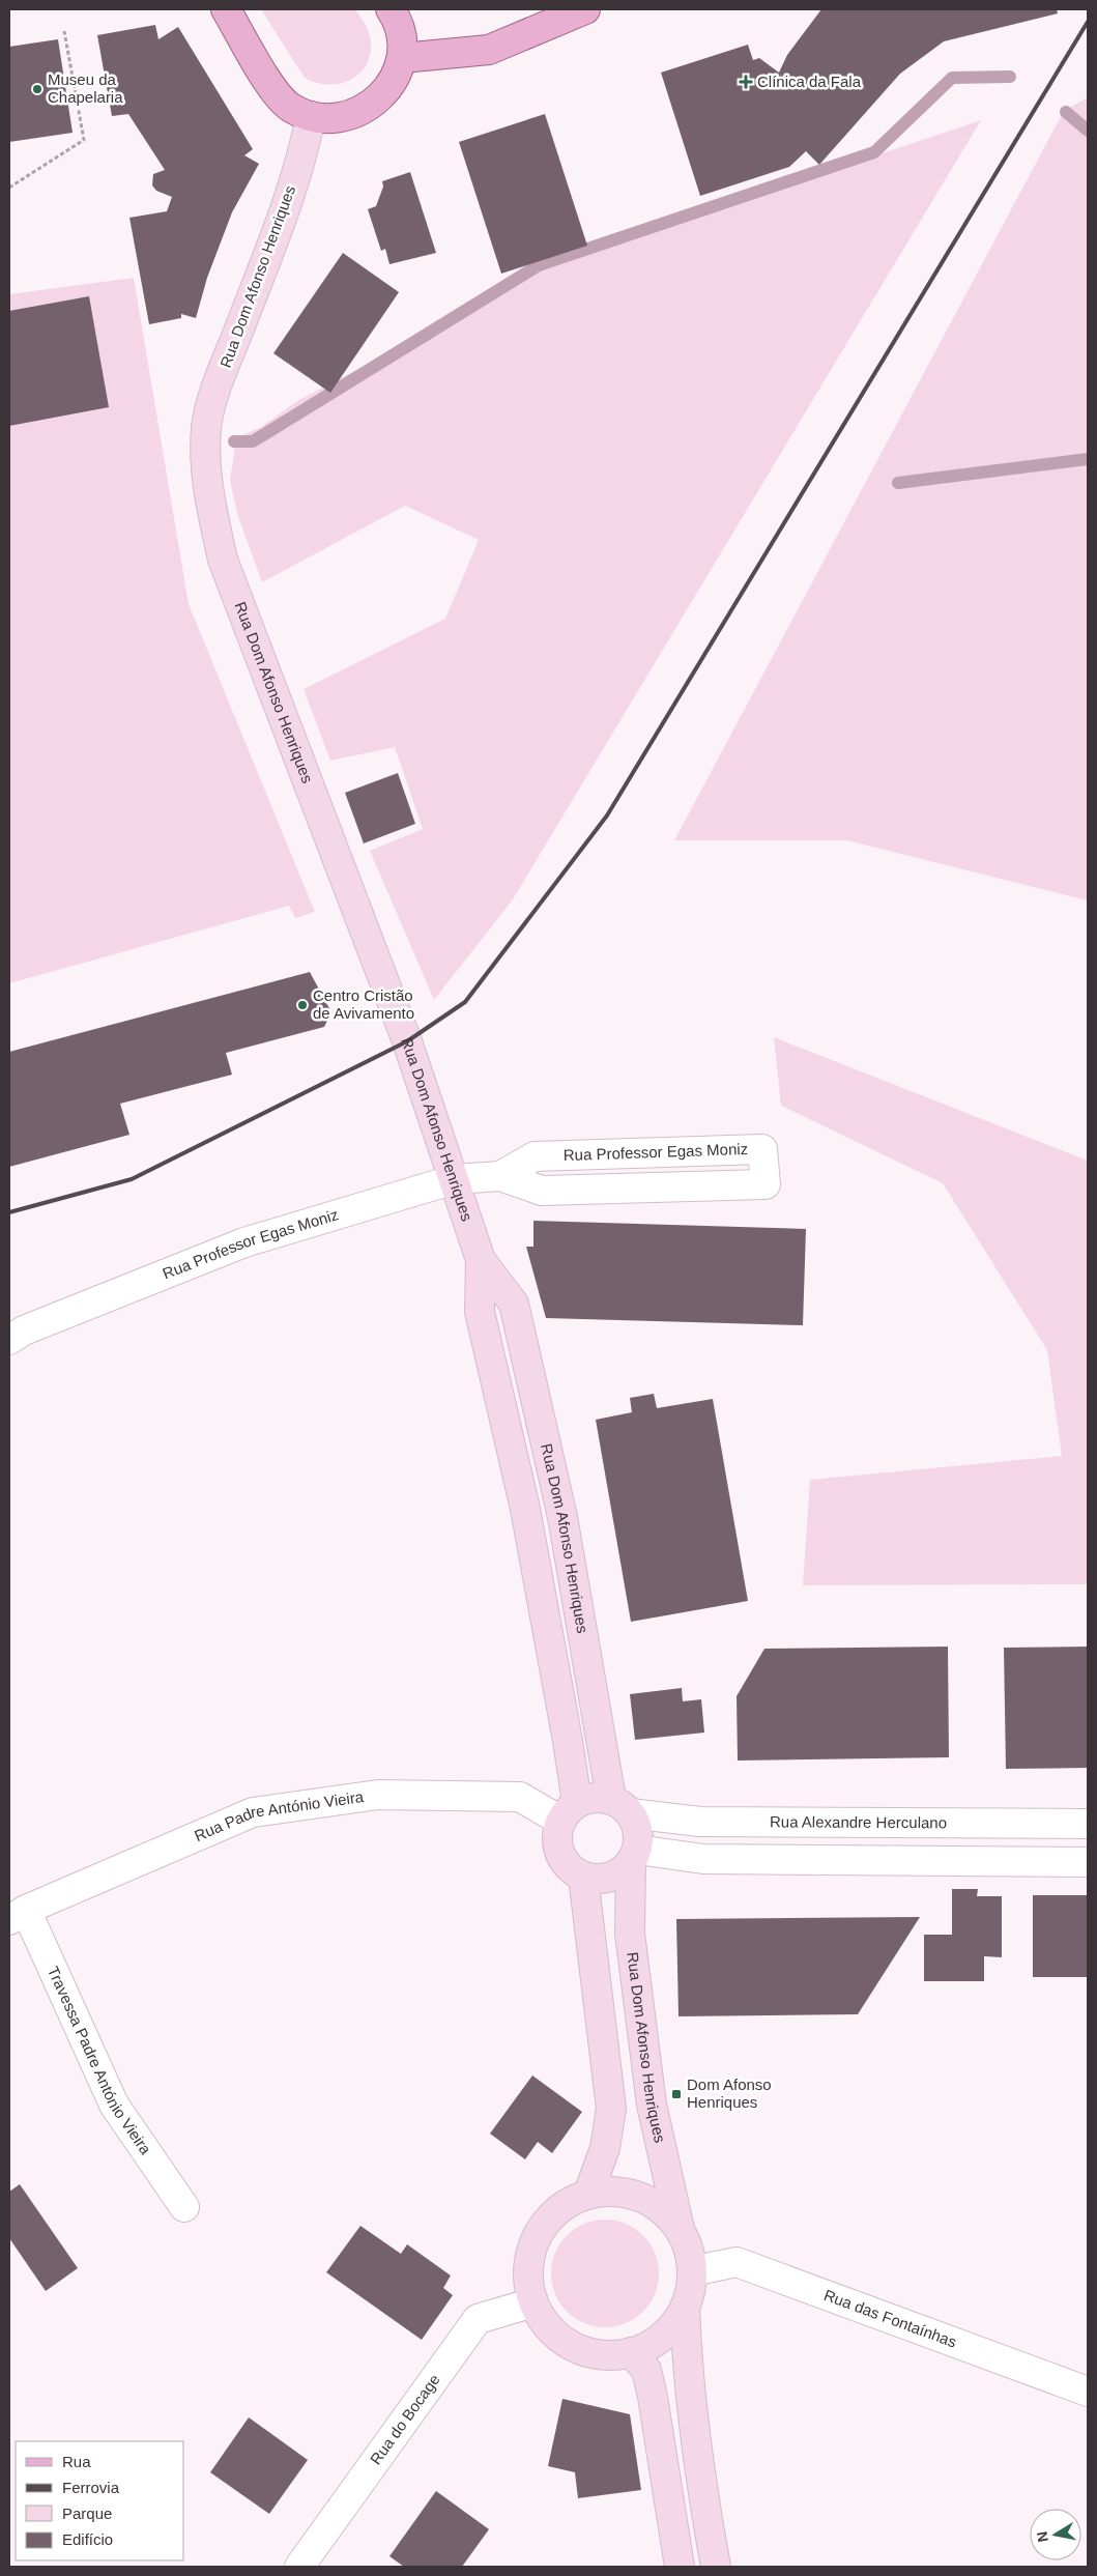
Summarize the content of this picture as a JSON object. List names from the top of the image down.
{
  "streets": {
    "street": [
      "Rua Dom Afonso Henriques",
      "Rua Professor Egas Moniz",
      "Rua Padre António Vieira",
      "Rua Alexandre Herculano",
      "Travessa Padre António Vieira",
      "Rua das Fontaínhas",
      "Rua do Bocage"
    ]
  },
  "crossings": [
    ["Rua Dom Afonso Henriques", "Rua Professor Egas Moniz"],
    ["Rua Dom Afonso Henriques", "Rua Padre António Vieira"],
    ["Rua Dom Afonso Henriques", "Rua Alexandre Herculano"],
    ["Rua Dom Afonso Henriques", "Rua das Fontaínhas"],
    ["Rua Dom Afonso Henriques", "Rua do Bocage"],
    ["Rua Padre António Vieira", "Rua Alexandre Herculano"],
    ["Rua Padre António Vieira", "Travessa Padre António Vieira"],
    ["Rua das Fontaínhas", "Rua do Bocage"]
  ],
  "places": {
    "health": ["Clínica da Fala"],
    "other": ["Museu da Chapelaria", "Centro Cristão de Avivamento"],
    "transit": ["Dom Afonso Henriques"]
  },
  "legend": [
    "Rua",
    "Ferrovia",
    "Parque",
    "Edifício"
  ],
  "north": "left"
}
